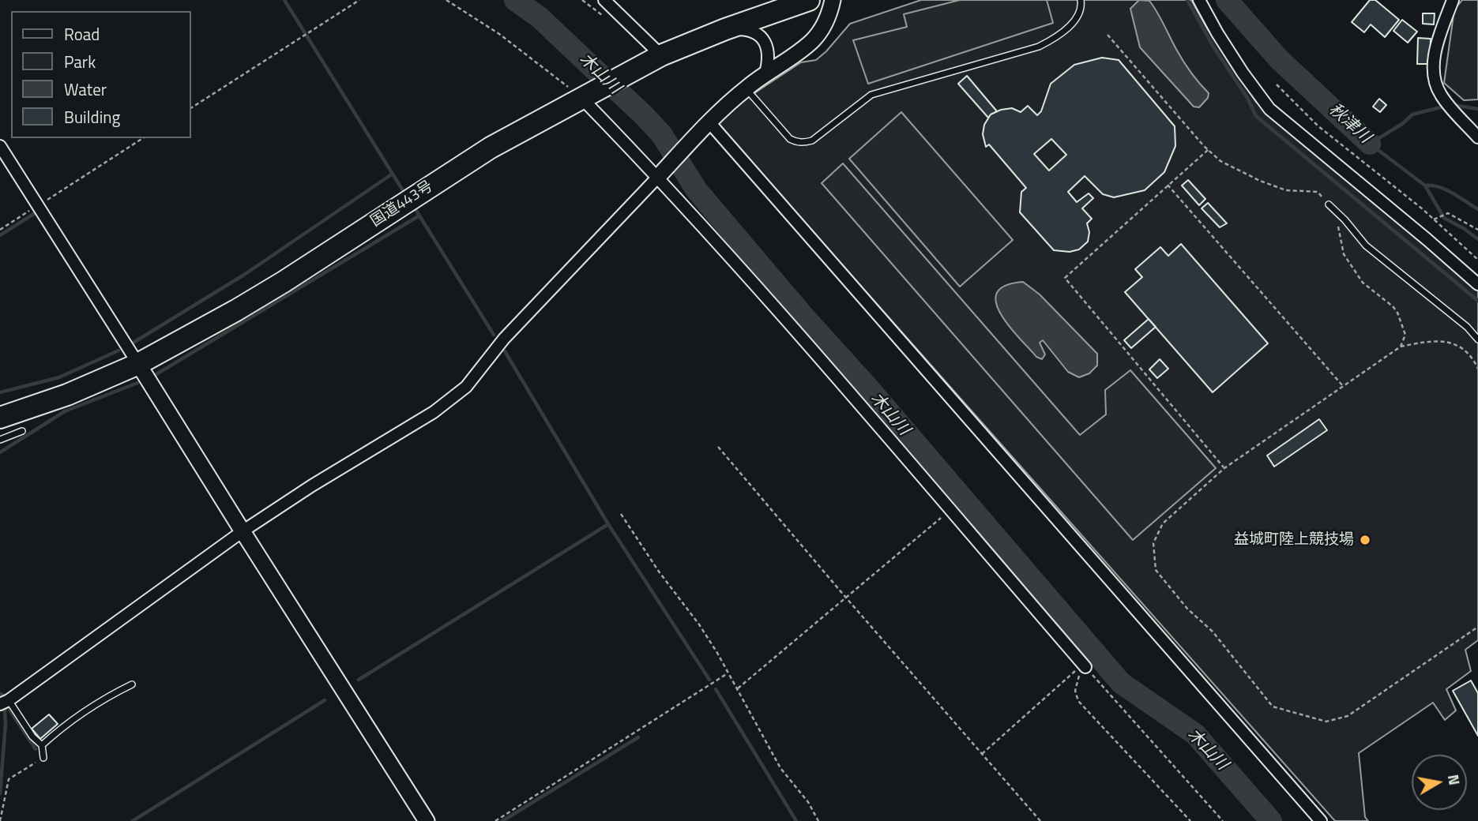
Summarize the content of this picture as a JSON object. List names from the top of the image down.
{
  "streets": {
    "highway": ["国道443号"]
  },
  "water": ["木山川", "秋津川"],
  "places": ["益城町陸上競技場"],
  "legend": [
    "Road",
    "Park",
    "Water",
    "Building"
  ],
  "north": "right"
}
